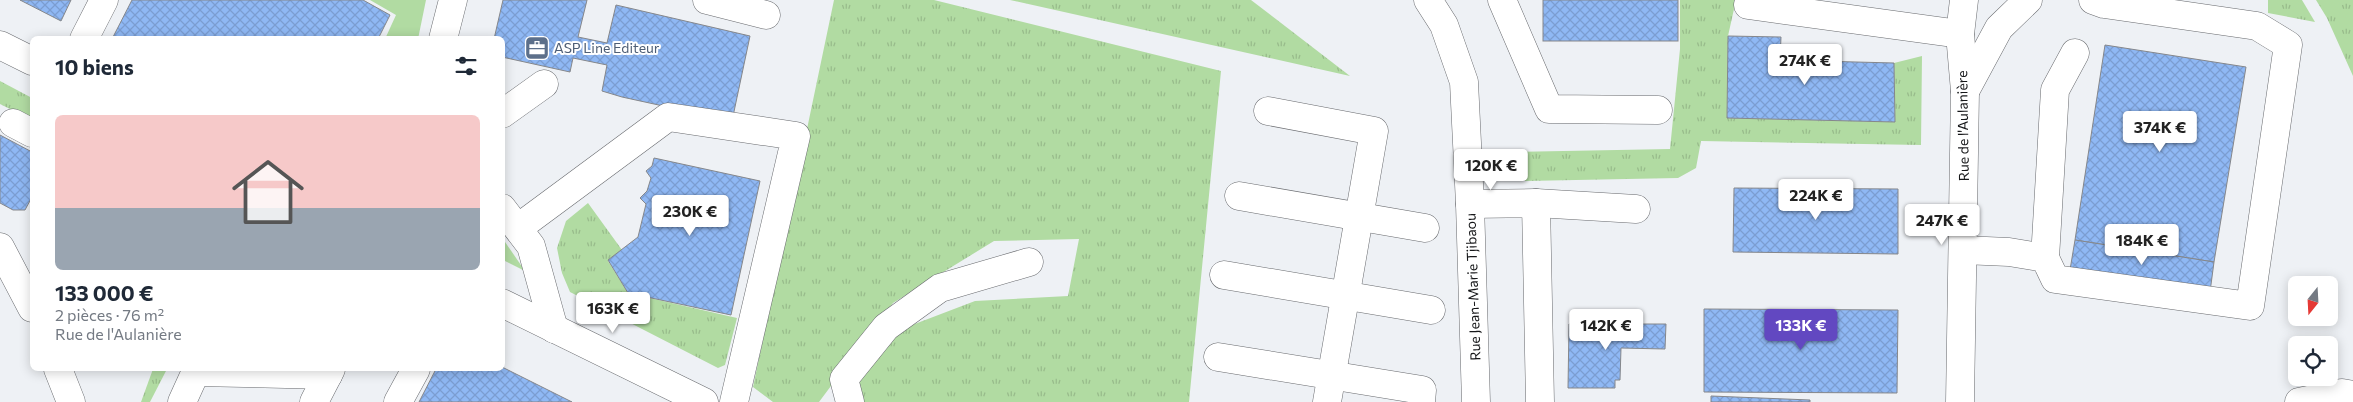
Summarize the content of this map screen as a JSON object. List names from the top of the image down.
{
  "streets": {
    "street": ["Rue de l'Aulanière", "Rue Jean-Marie Tjibaou"]
  },
  "places": {
    "office": ["ASP Line Editeur"]
  },
  "north": "bottom",
  "page": {
    "heading": "10 biens",
    "price": [
      "274K €",
      "374K €",
      "120K €",
      "224K €",
      "230K €",
      "247K €",
      "184K €",
      "163K €",
      "142K €",
      "133K €"
    ],
    "list": [
      {
        "name": "133 000 €",
        "note": "2 pièces · 76 m² · Rue de l'Aulanière"
      }
    ]
  }
}
